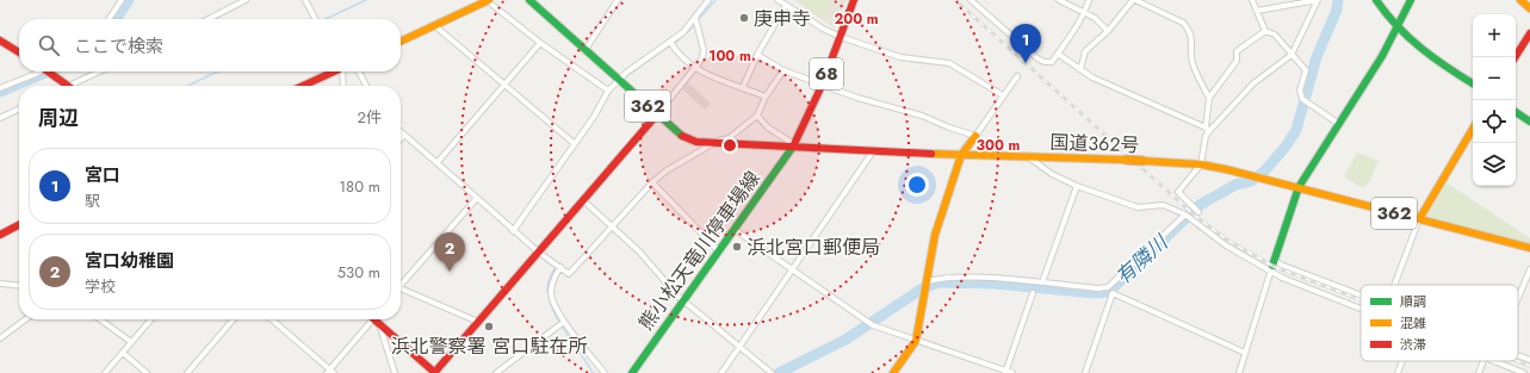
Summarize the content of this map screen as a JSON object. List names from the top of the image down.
{
  "streets": {
    "main road": [
      "68",
      "362",
      "国道362号",
      "熊小松天竜川停車場線"
    ]
  },
  "crossings": [
    ["68", "国道362号"],
    ["68", "熊小松天竜川停車場線"],
    ["国道362号", "熊小松天竜川停車場線"]
  ],
  "water": ["有隣川"],
  "places": ["庚申寺", "浜北宮口郵便局", "浜北警察署 宮口駐在所"],
  "legend": ["順調", "混雑", "渋滞"],
  "page": {
    "map_buttons": ["+", "−"],
    "search": "ここで検索",
    "pins": ["1", "2"],
    "heading": ["周辺", "2件"],
    "list": [
      {
        "mark": "1",
        "name": "宮口",
        "note": "駅",
        "value": "180 m"
      },
      {
        "mark": "2",
        "name": "宮口幼稚園",
        "note": "学校",
        "value": "530 m"
      }
    ]
  },
  "rings": ["200 m", "100 m", "300 m"]
}
